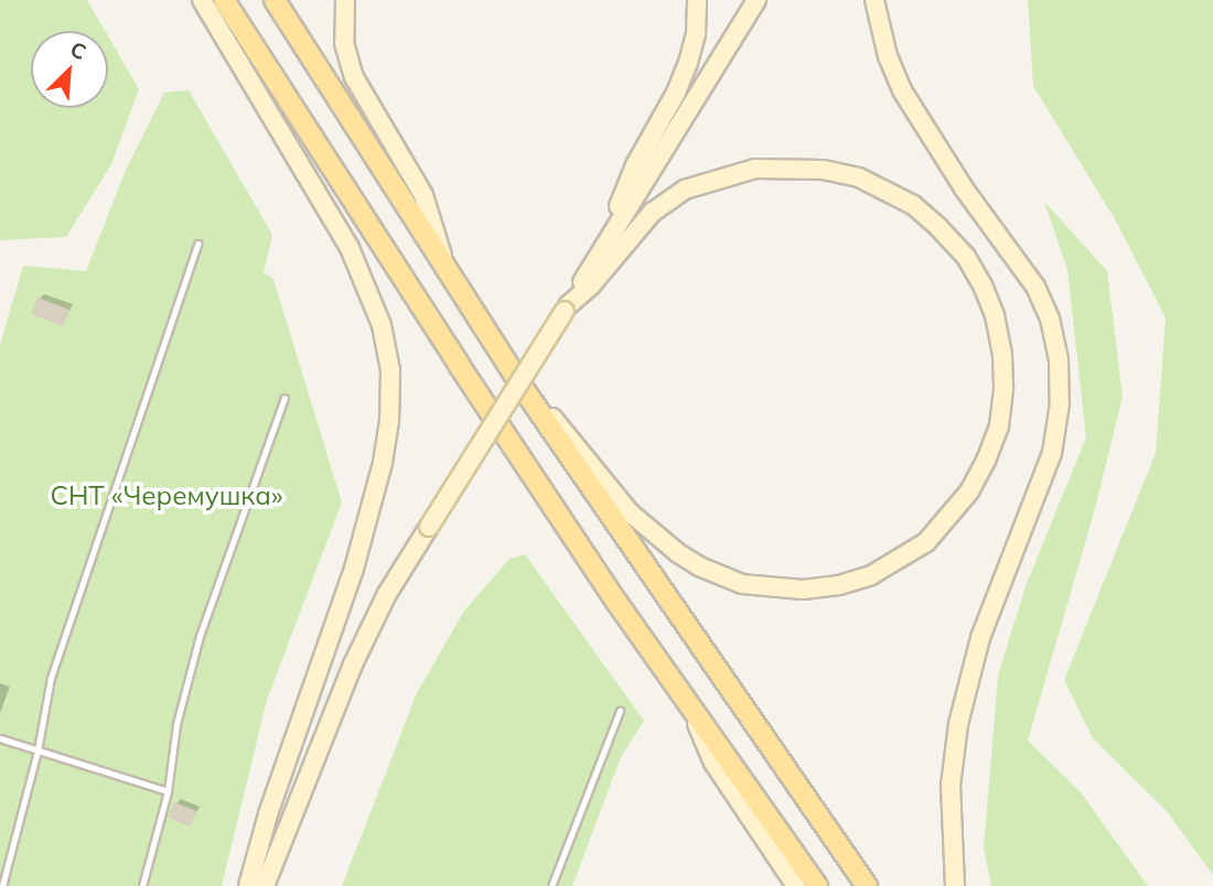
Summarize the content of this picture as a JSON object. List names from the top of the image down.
{
  "parks": ["СНТ «Черемушка»"],
  "north": "top right"
}
